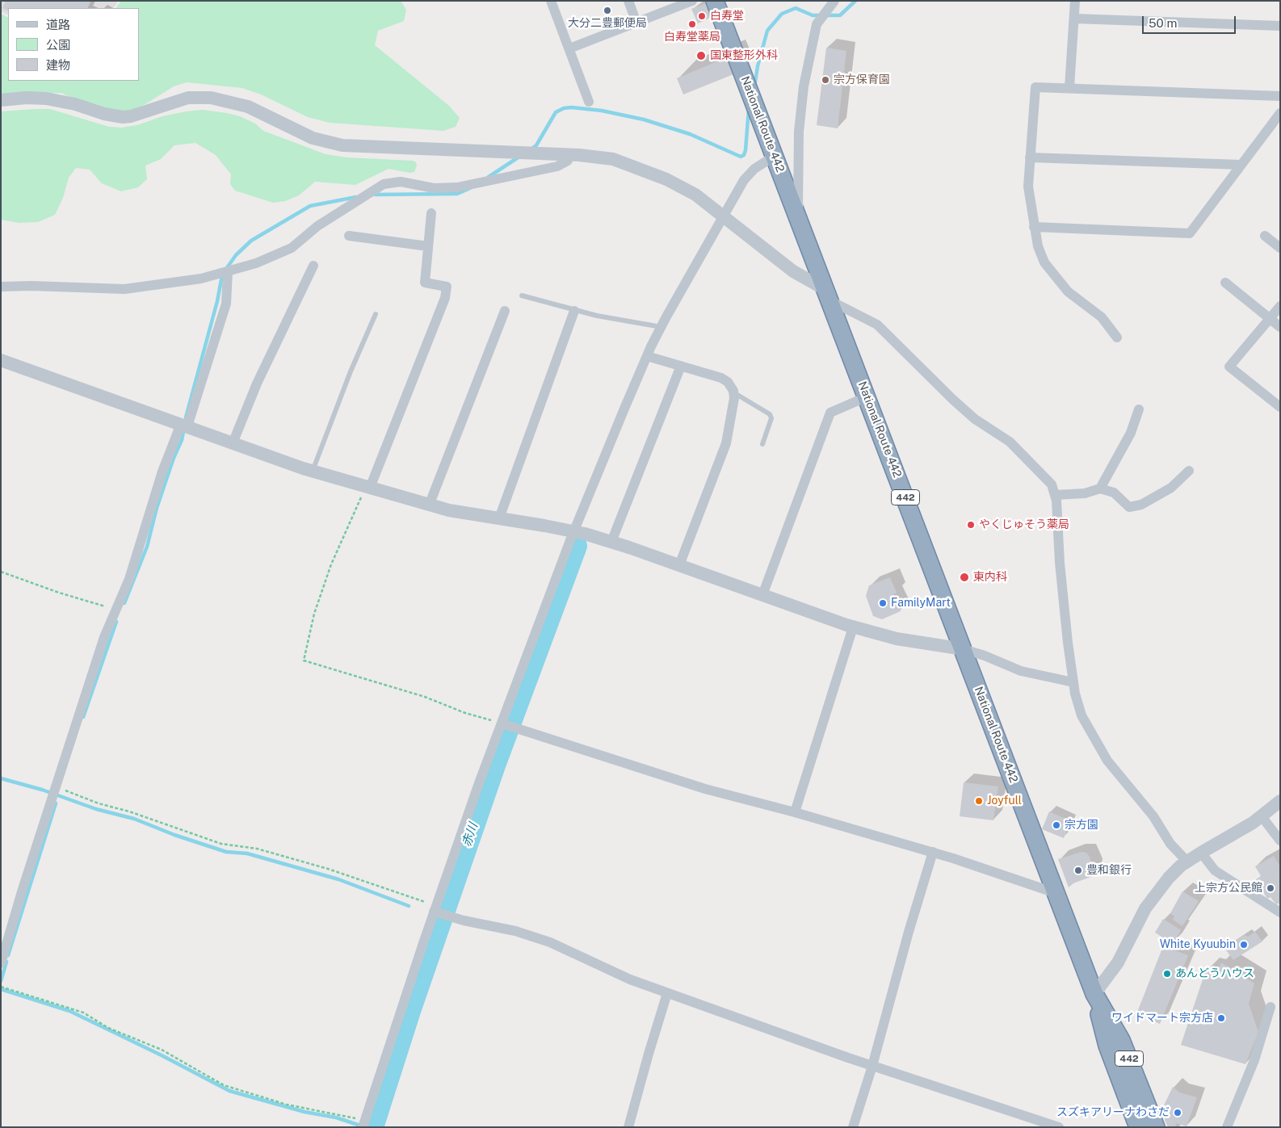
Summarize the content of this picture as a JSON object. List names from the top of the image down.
{
  "streets": {
    "highway": ["National Route 442", "442"]
  },
  "water": ["赤川"],
  "places": [
    "大分二豊郵便局",
    "白寿堂",
    "白寿堂薬局",
    "国東整形外科",
    "宗方保育園",
    "やくじゅそう薬局",
    "東内科",
    "FamilyMart",
    "Joyfull",
    "宗方園",
    "豊和銀行",
    "上宗方公民館",
    "White Kyuubin",
    "あんどうハウス",
    "ワイドマート宗方店",
    "スズキアリーナわさだ"
  ],
  "legend": ["道路", "公園", "建物"],
  "scale_bar": "50 m"
}
